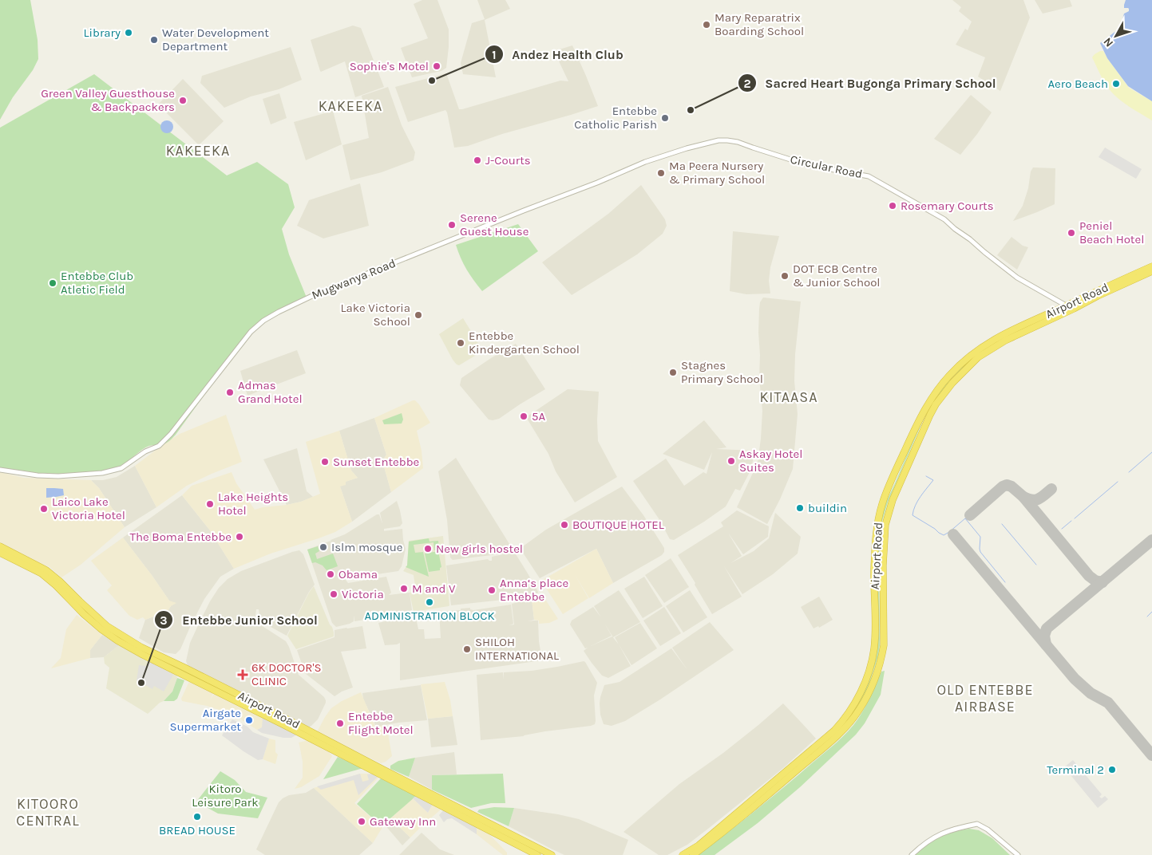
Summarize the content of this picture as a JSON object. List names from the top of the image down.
{
  "streets": {
    "highway": ["Airport Road"],
    "street": ["Circular Road", "Mugwanya Road"]
  },
  "crossings": [
    ["Circular Road", "Mugwanya Road"],
    ["Circular Road", "Airport Road"]
  ],
  "districts": [
    "KAKEEKA",
    "KAKEEKA",
    "KITAASA",
    "OLD ENTEBBE AIRBASE",
    "KITOORO CENTRAL"
  ],
  "parks": ["Kitoro Leisure Park"],
  "places": {
    "other": [
      "Mary Reparatrix Boarding School",
      "Library",
      "Water Development Department",
      "Sophie's Motel",
      "Andez Health Club",
      "Aero Beach",
      "Green Valley Guesthouse & Backpackers",
      "Sacred Heart Bugonga Primary School",
      "Entebbe Catholic Parish",
      "J-Courts",
      "Ma Peera Nursery & Primary School",
      "Rosemary Courts",
      "Serene Guest House",
      "Peniel Beach Hotel",
      "DOT ECB Centre & Junior School",
      "Entebbe Club Atletic Field",
      "Lake Victoria School",
      "Entebbe Kindergarten School",
      "Stagnes Primary School",
      "Admas Grand Hotel",
      "5A",
      "Askay Hotel Suites",
      "Sunset Entebbe",
      "Lake Heights Hotel",
      "buildin",
      "Laico Lake Victoria Hotel",
      "BOUTIQUE HOTEL",
      "The Boma Entebbe",
      "Islm mosque",
      "New girls hostel",
      "Obama",
      "M and V",
      "Anna‘s place Entebbe",
      "Victoria",
      "ADMINISTRATION BLOCK",
      "SHILOH INTERNATIONAL",
      "Entebbe Junior School",
      "Airgate Supermarket",
      "Entebbe Flight Motel",
      "Terminal 2",
      "BREAD HOUSE",
      "Gateway Inn"
    ],
    "health": ["6K DOCTOR'S CLINIC"]
  },
  "north": "bottom left"
}
